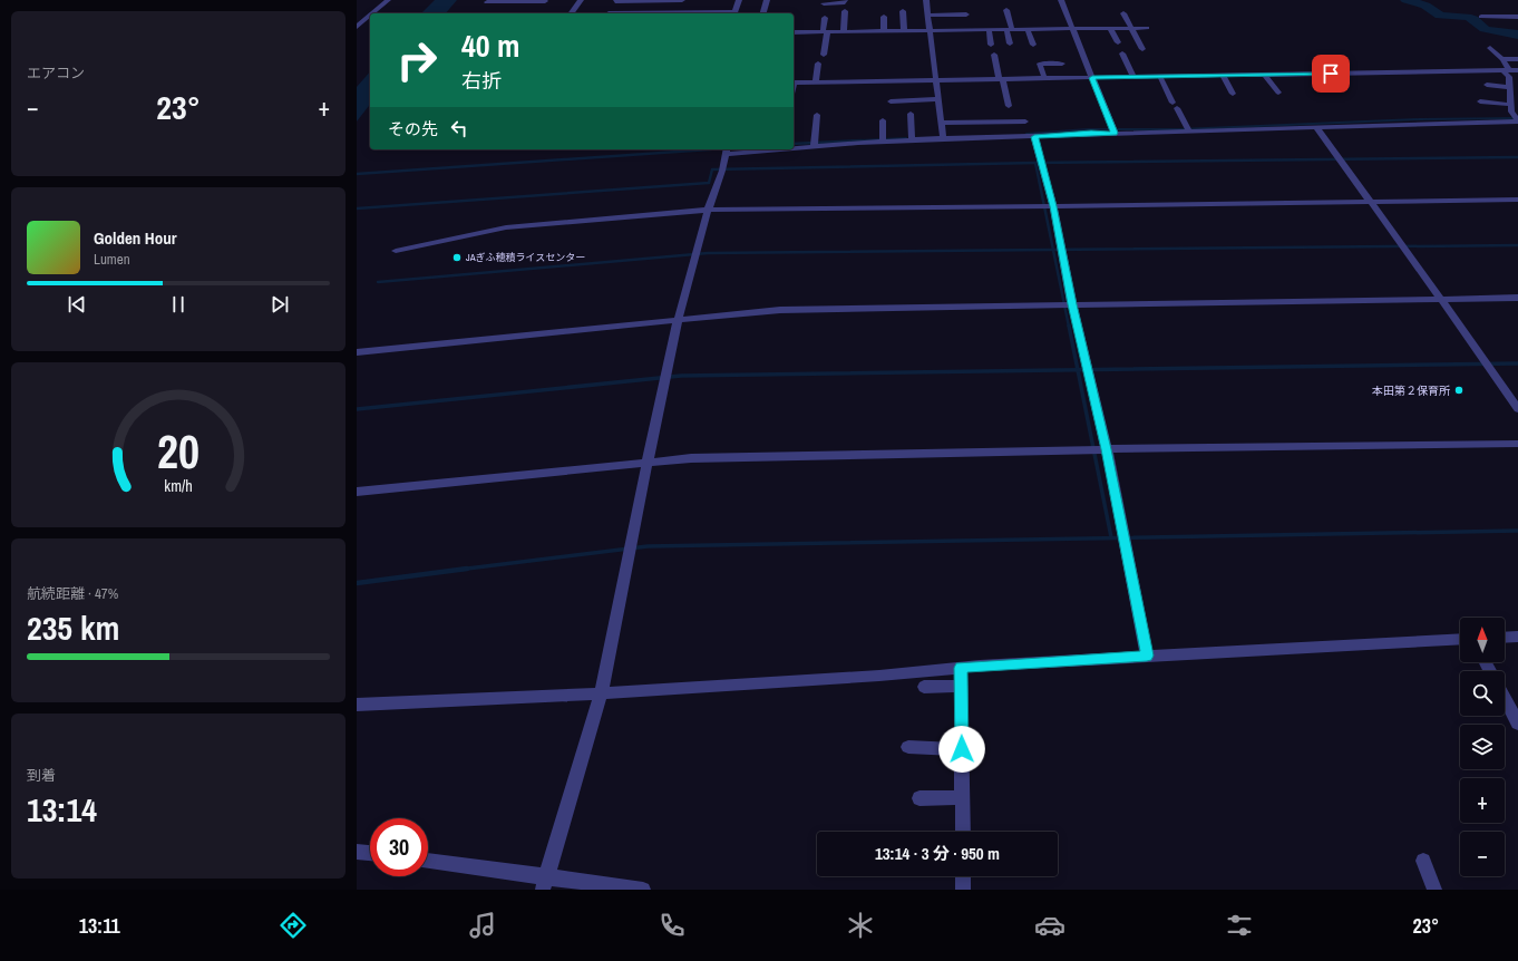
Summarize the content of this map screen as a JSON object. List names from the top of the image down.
{
  "places": ["JAぎふ穂積ライスセンター", "本田第２保育所"],
  "north": "top",
  "page": {
    "tile": [
      "エアコン",
      ["航続距離 · 47%", "235 km"],
      ["到着", "13:14"]
    ],
    "turn": ["40 m", "右折"],
    "heat": ["−", "23°", "+"],
    "then": "その先",
    "song": ["Golden Hour", "Lumen"],
    "map_buttons": ["+", "−"],
    "limit": "30",
    "trip": "13:14 · 3 分 · 950 m",
    "tabs": ["13:11", "23°"],
    "gauge": ["20", "km/h"]
  }
}
